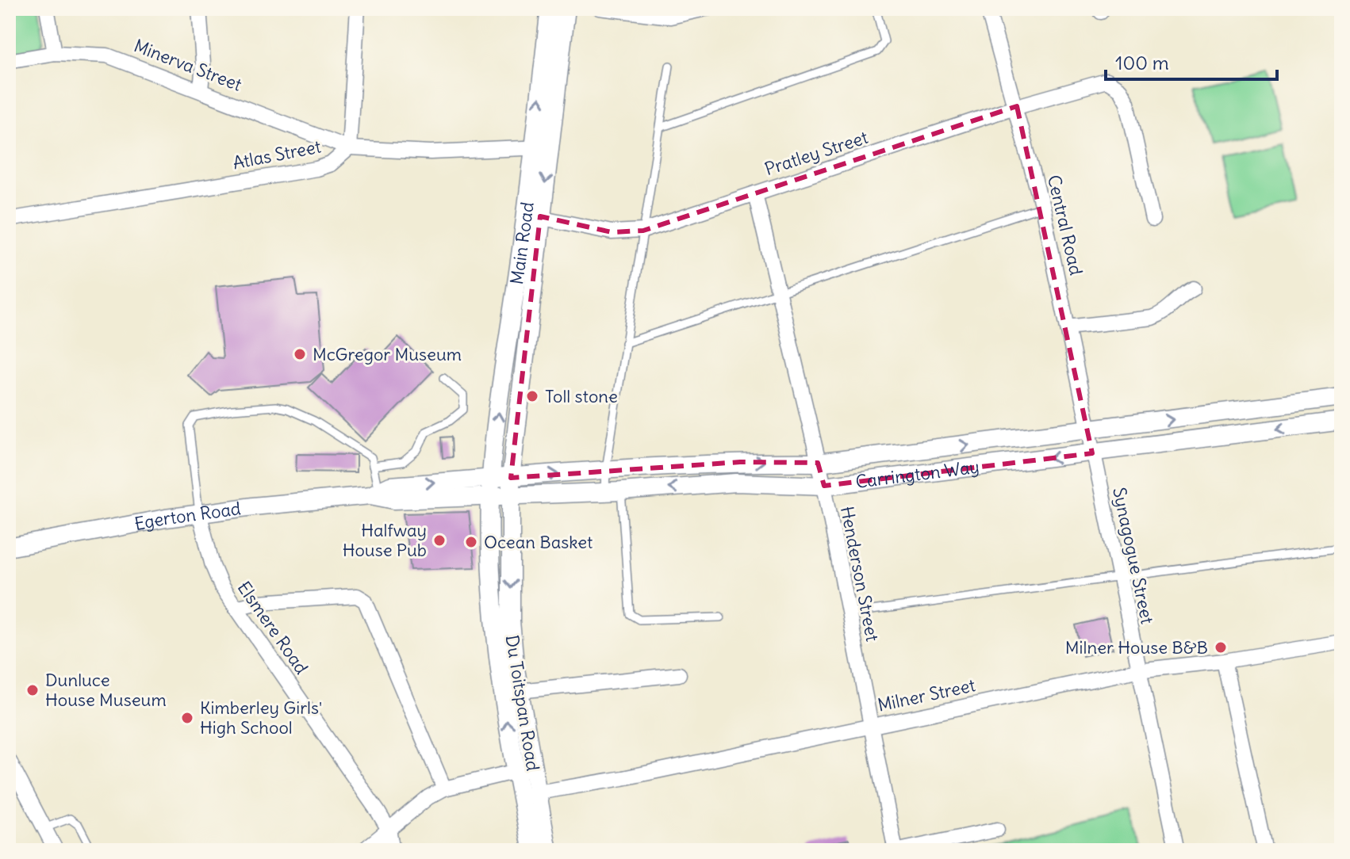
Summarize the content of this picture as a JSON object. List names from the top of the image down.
{
  "streets": {
    "street": [
      "Minerva Street",
      "Pratley Street",
      "Atlas Street",
      "Central Road",
      "Main Road",
      "Carrington Way",
      "Egerton Road",
      "Synagogue Street",
      "Henderson Street",
      "Elsmere Road",
      "Milner Street",
      "Du Toitspan Road"
    ]
  },
  "crossings": [
    ["Minerva Street", "Atlas Street"],
    ["Pratley Street", "Central Road"],
    ["Pratley Street", "Main Road"],
    ["Pratley Street", "Henderson Street"],
    ["Central Road", "Carrington Way"],
    ["Central Road", "Synagogue Street"],
    ["Main Road", "Carrington Way"],
    ["Main Road", "Egerton Road"],
    ["Main Road", "Du Toitspan Road"],
    ["Carrington Way", "Egerton Road"],
    ["Carrington Way", "Synagogue Street"],
    ["Carrington Way", "Henderson Street"],
    ["Carrington Way", "Du Toitspan Road"],
    ["Egerton Road", "Elsmere Road"],
    ["Egerton Road", "Du Toitspan Road"],
    ["Synagogue Street", "Milner Street"],
    ["Henderson Street", "Milner Street"],
    ["Milner Street", "Du Toitspan Road"]
  ],
  "places": [
    "McGregor Museum",
    "Toll stone",
    "Halfway House Pub",
    "Ocean Basket",
    "Milner House B&B",
    "Dunluce House Museum",
    "Kimberley Girls' High School"
  ],
  "scale_bar": "100 m"
}
